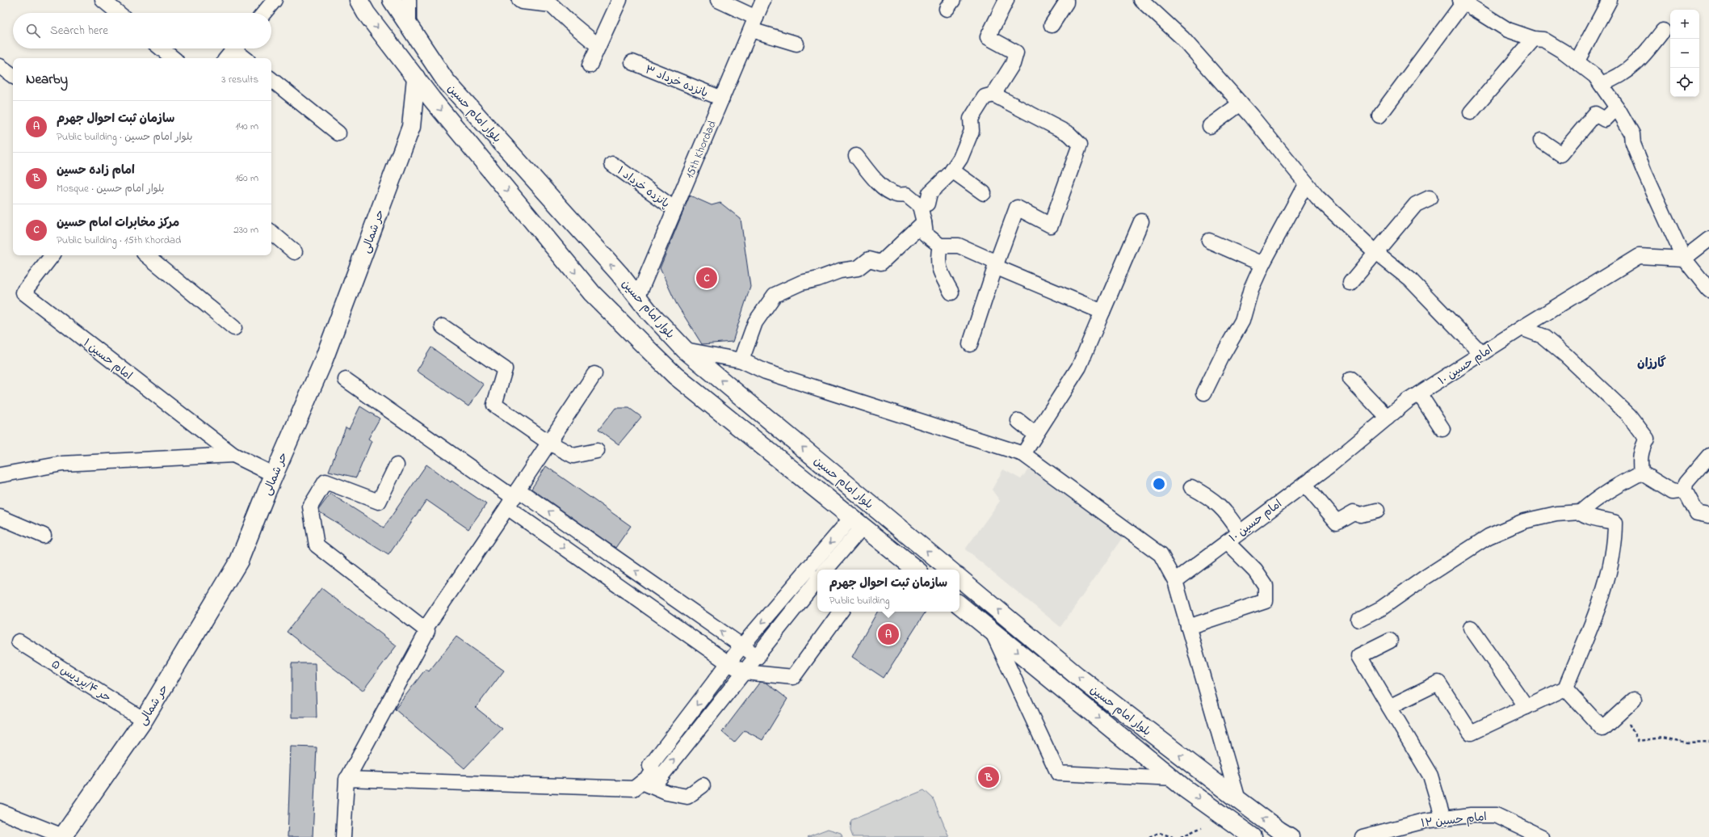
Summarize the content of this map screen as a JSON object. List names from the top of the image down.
{
  "streets": {
    "main road": ["بلوار امام حسین", "حر شمالی"],
    "street": [
      "پانزده خرداد ۳",
      "15th Khordad",
      "پانزده خرداد ۱",
      "امام حسین ۱",
      "امام حسین ۱۰",
      "حر ۴/پردیس ۵",
      "امام حسین ۱۲"
    ]
  },
  "crossings": [
    ["پانزده خرداد ۳", "15th Khordad"],
    ["بلوار امام حسین", "15th Khordad"],
    ["بلوار امام حسین", "حر شمالی"],
    ["15th Khordad", "پانزده خرداد ۱"],
    ["حر شمالی", "حر ۴/پردیس ۵"]
  ],
  "districts": ["گارزان"],
  "page": {
    "map_buttons": ["+", "−"],
    "search": "Search here",
    "heading": ["Nearby", "3 results"],
    "list": [
      {
        "mark": "A",
        "name": "سازمان ثبت احوال جهرم",
        "note": "Public building · بلوار امام حسین",
        "value": "140 m"
      },
      {
        "mark": "B",
        "name": "امام زاده حسین",
        "note": "Mosque · بلوار امام حسین",
        "value": "160 m"
      },
      {
        "mark": "C",
        "name": "مرکز مخابرات امام حسین",
        "note": "Public building · 15th Khordad",
        "value": "230 m"
      }
    ],
    "pins": ["C", "A", "B"],
    "popup": ["سازمان ثبت احوال جهرم", "Public building"]
  }
}
